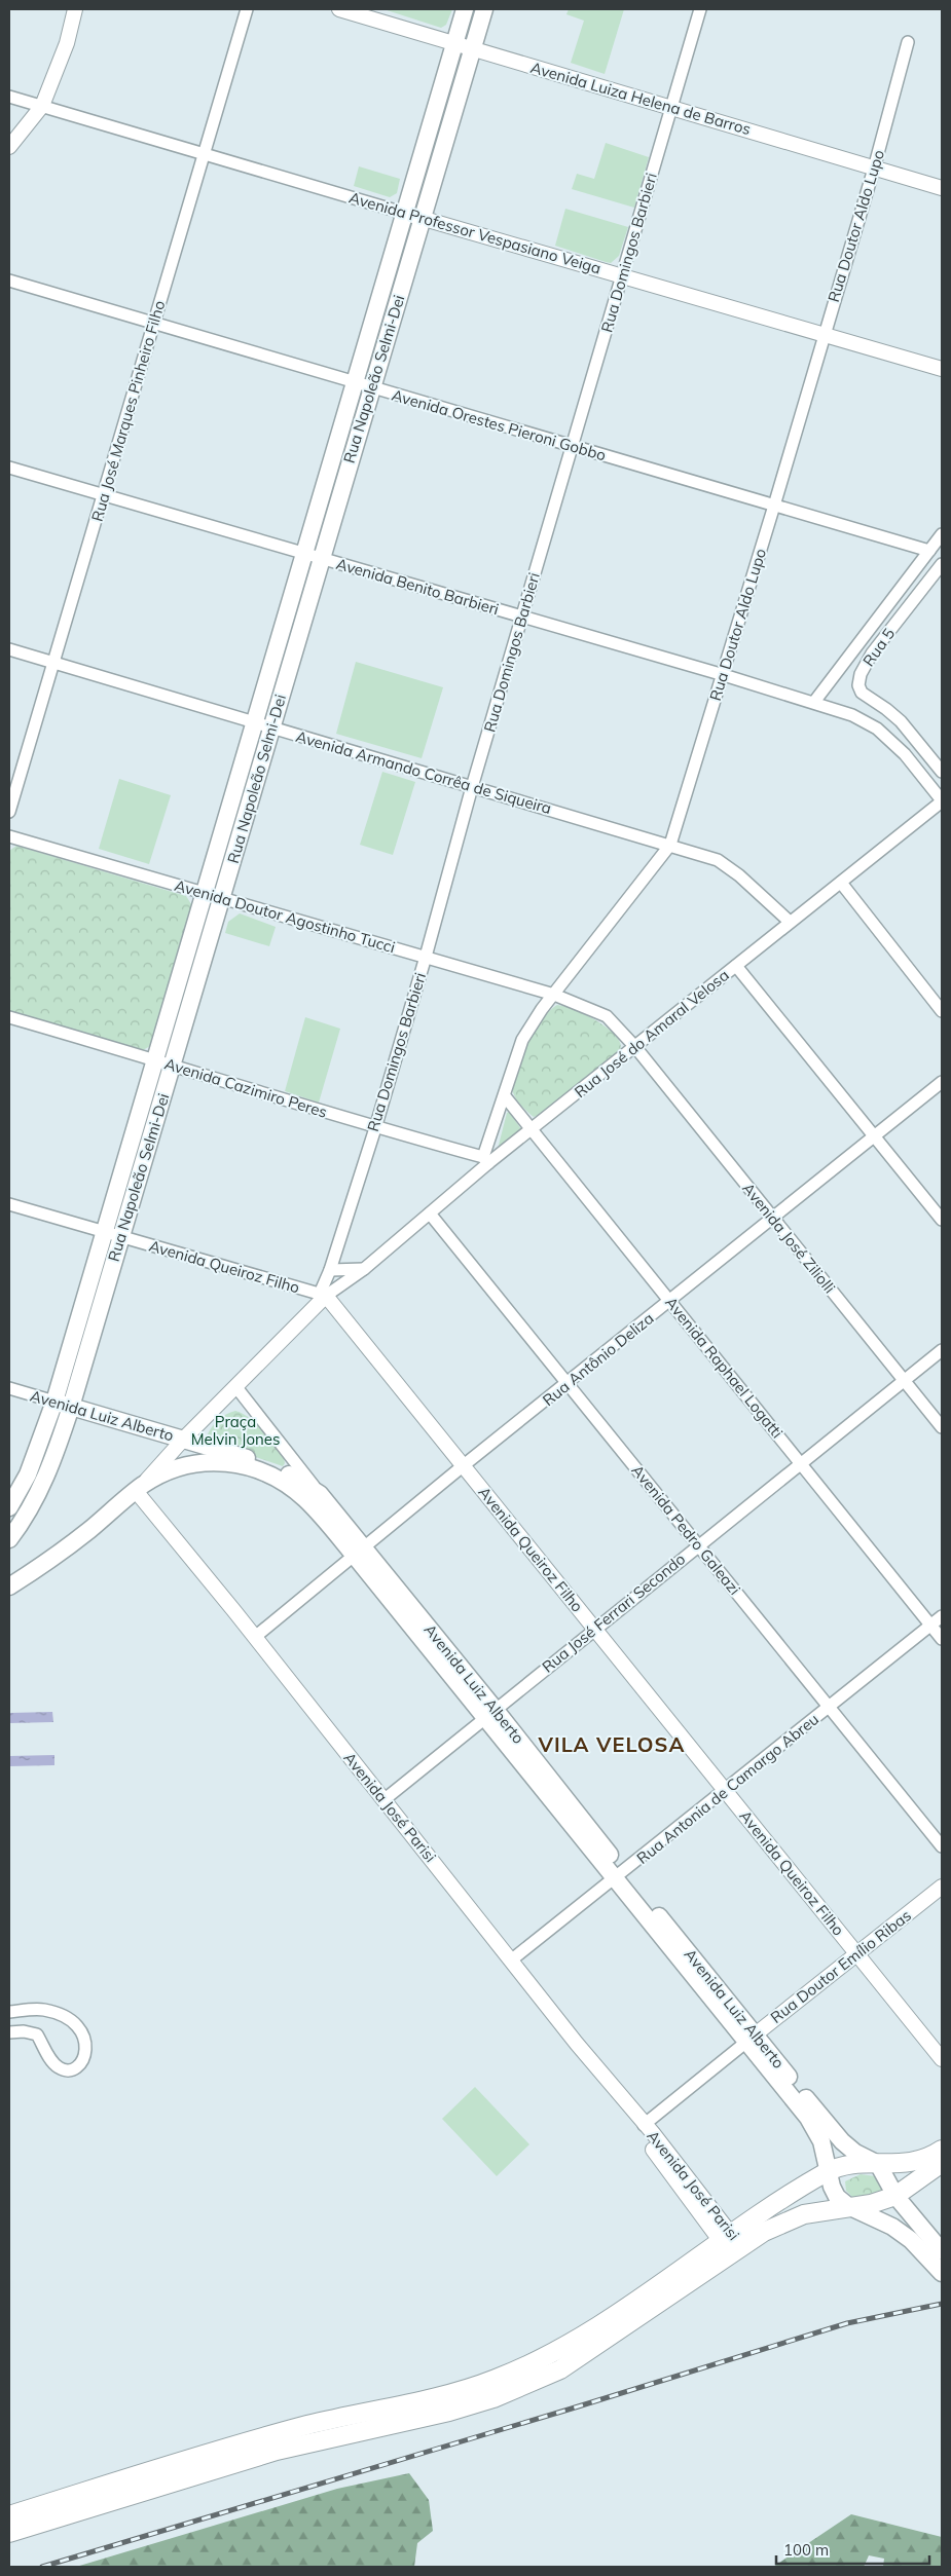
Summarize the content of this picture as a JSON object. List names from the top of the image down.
{
  "streets": {
    "main road": ["Rua Napoleão Selmi-Dei", "Rua José do Amaral Velosa", "Avenida Luiz Alberto"],
    "street": [
      "Avenida Luiza Helena de Barros",
      "Rua Doutor Aldo Lupo",
      "Avenida Professor Vespasiano Veiga",
      "Rua Domingos Barbieri",
      "Rua José Marques Pinheiro Filho",
      "Avenida Orestes Pieroni Gobbo",
      "Avenida Benito Barbieri",
      "Rua 5",
      "Avenida Armando Corrêa de Siqueira",
      "Avenida Doutor Agostinho Tucci",
      "Avenida Cazimiro Peres",
      "Avenida José Ziliolli",
      "Avenida Queiroz Filho",
      "Rua Antônio Deliza",
      "Avenida Raphael Logatti",
      "Avenida Pedro Galeazi",
      "Rua José Ferrari Secondo",
      "Rua Antonia de Camargo Abreu",
      "Avenida José Parisi",
      "Rua Doutor Emílio Ribas"
    ]
  },
  "crossings": [
    ["Avenida Luiza Helena de Barros", "Rua Doutor Aldo Lupo"],
    ["Avenida Luiza Helena de Barros", "Rua Domingos Barbieri"],
    ["Avenida Luiza Helena de Barros", "Rua Napoleão Selmi-Dei"],
    ["Rua Doutor Aldo Lupo", "Avenida Professor Vespasiano Veiga"],
    ["Rua Doutor Aldo Lupo", "Avenida Orestes Pieroni Gobbo"],
    ["Rua Doutor Aldo Lupo", "Avenida Benito Barbieri"],
    ["Rua Doutor Aldo Lupo", "Avenida Armando Corrêa de Siqueira"],
    ["Rua Doutor Aldo Lupo", "Avenida Doutor Agostinho Tucci"],
    ["Rua Doutor Aldo Lupo", "Rua José do Amaral Velosa"],
    ["Rua Doutor Aldo Lupo", "Avenida Cazimiro Peres"],
    ["Rua Doutor Aldo Lupo", "Avenida Raphael Logatti"],
    ["Avenida Professor Vespasiano Veiga", "Rua Domingos Barbieri"],
    ["Avenida Professor Vespasiano Veiga", "Rua Napoleão Selmi-Dei"],
    ["Avenida Professor Vespasiano Veiga", "Rua José Marques Pinheiro Filho"],
    ["Rua Domingos Barbieri", "Avenida Orestes Pieroni Gobbo"],
    ["Rua Domingos Barbieri", "Avenida Benito Barbieri"],
    ["Rua Domingos Barbieri", "Avenida Armando Corrêa de Siqueira"],
    ["Rua Domingos Barbieri", "Avenida Doutor Agostinho Tucci"],
    ["Rua Domingos Barbieri", "Rua José do Amaral Velosa"],
    ["Rua Domingos Barbieri", "Avenida Cazimiro Peres"],
    ["Rua Domingos Barbieri", "Avenida Queiroz Filho"],
    ["Rua Napoleão Selmi-Dei", "Avenida Orestes Pieroni Gobbo"],
    ["Rua Napoleão Selmi-Dei", "Avenida Benito Barbieri"],
    ["Rua Napoleão Selmi-Dei", "Avenida Armando Corrêa de Siqueira"],
    ["Rua Napoleão Selmi-Dei", "Avenida Doutor Agostinho Tucci"],
    ["Rua Napoleão Selmi-Dei", "Avenida Cazimiro Peres"],
    ["Rua Napoleão Selmi-Dei", "Avenida Queiroz Filho"],
    ["Rua Napoleão Selmi-Dei", "Avenida Luiz Alberto"],
    ["Rua José Marques Pinheiro Filho", "Avenida Orestes Pieroni Gobbo"],
    ["Rua José Marques Pinheiro Filho", "Avenida Benito Barbieri"],
    ["Rua José Marques Pinheiro Filho", "Avenida Armando Corrêa de Siqueira"],
    ["Avenida Benito Barbieri", "Rua José do Amaral Velosa"],
    ["Avenida Armando Corrêa de Siqueira", "Rua José do Amaral Velosa"],
    ["Avenida Doutor Agostinho Tucci", "Rua José do Amaral Velosa"],
    ["Avenida Doutor Agostinho Tucci", "Avenida José Ziliolli"],
    ["Rua José do Amaral Velosa", "Avenida Cazimiro Peres"],
    ["Rua José do Amaral Velosa", "Avenida José Ziliolli"],
    ["Rua José do Amaral Velosa", "Avenida Queiroz Filho"],
    ["Rua José do Amaral Velosa", "Avenida Raphael Logatti"],
    ["Rua José do Amaral Velosa", "Avenida Luiz Alberto"],
    ["Rua José do Amaral Velosa", "Avenida Pedro Galeazi"],
    ["Rua José do Amaral Velosa", "Avenida José Parisi"],
    ["Avenida José Ziliolli", "Rua Antônio Deliza"],
    ["Avenida José Ziliolli", "Rua José Ferrari Secondo"],
    ["Avenida Queiroz Filho", "Rua Antônio Deliza"],
    ["Avenida Queiroz Filho", "Rua José Ferrari Secondo"],
    ["Avenida Queiroz Filho", "Rua Antonia de Camargo Abreu"],
    ["Avenida Queiroz Filho", "Rua Doutor Emílio Ribas"],
    ["Rua Antônio Deliza", "Avenida Raphael Logatti"],
    ["Rua Antônio Deliza", "Avenida Luiz Alberto"],
    ["Rua Antônio Deliza", "Avenida Pedro Galeazi"],
    ["Rua Antônio Deliza", "Avenida José Parisi"],
    ["Avenida Raphael Logatti", "Rua José Ferrari Secondo"],
    ["Avenida Raphael Logatti", "Rua Antonia de Camargo Abreu"],
    ["Avenida Luiz Alberto", "Rua José Ferrari Secondo"],
    ["Avenida Luiz Alberto", "Rua Antonia de Camargo Abreu"],
    ["Avenida Luiz Alberto", "Rua Doutor Emílio Ribas"],
    ["Avenida Pedro Galeazi", "Rua José Ferrari Secondo"],
    ["Avenida Pedro Galeazi", "Rua Antonia de Camargo Abreu"],
    ["Rua José Ferrari Secondo", "Avenida José Parisi"],
    ["Rua Antonia de Camargo Abreu", "Avenida José Parisi"],
    ["Avenida José Parisi", "Rua Doutor Emílio Ribas"]
  ],
  "districts": ["VILA VELOSA"],
  "parks": ["Praça Melvin Jones"],
  "scale_bar": "100 m"
}
